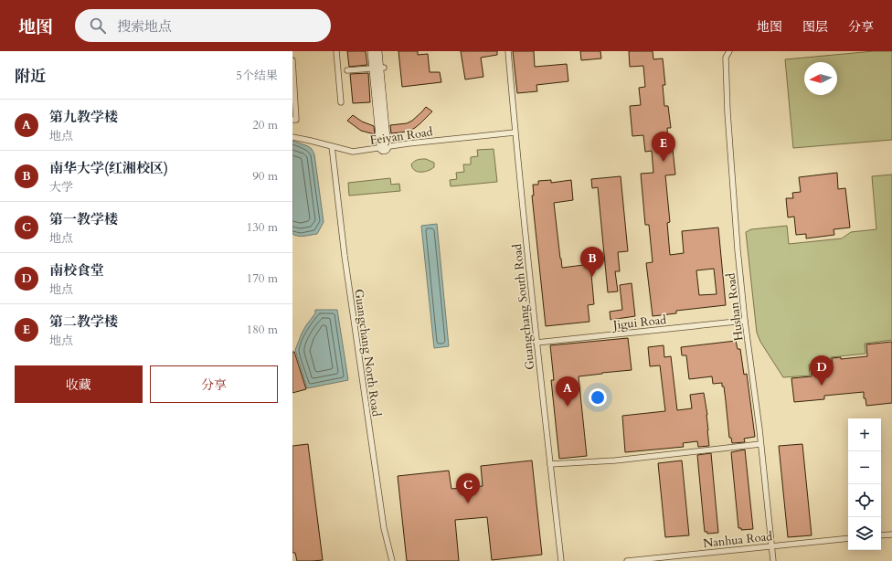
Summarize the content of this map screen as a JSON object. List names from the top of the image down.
{
  "streets": {
    "lane": [
      "Feiyan Road",
      "Guangchang South Road",
      "Hushan Road",
      "Jigui Road",
      "Guangchang North Road",
      "Nanhua Road"
    ]
  },
  "crossings": [
    ["Feiyan Road", "Guangchang South Road"],
    ["Feiyan Road", "Guangchang North Road"],
    ["Guangchang South Road", "Jigui Road"],
    ["Hushan Road", "Jigui Road"],
    ["Hushan Road", "Nanhua Road"]
  ],
  "north": "left",
  "page": {
    "header": "地图",
    "search": "搜索地点",
    "nav": ["地图", "图层", "分享"],
    "heading": ["附近", "5个结果"],
    "list": [
      {
        "mark": "A",
        "name": "第九教学楼",
        "note": "地点",
        "value": "20 m"
      },
      {
        "mark": "B",
        "name": "南华大学(红湘校区)",
        "note": "大学",
        "value": "90 m"
      },
      {
        "mark": "C",
        "name": "第一教学楼",
        "note": "地点",
        "value": "130 m"
      },
      {
        "mark": "D",
        "name": "南校食堂",
        "note": "地点",
        "value": "170 m"
      },
      {
        "mark": "E",
        "name": "第二教学楼",
        "note": "地点",
        "value": "180 m"
      }
    ],
    "pins": [
      "E",
      "B",
      "D",
      "A",
      "C"
    ],
    "buttons": ["收藏", "分享"],
    "map_buttons": ["+", "−"]
  }
}
